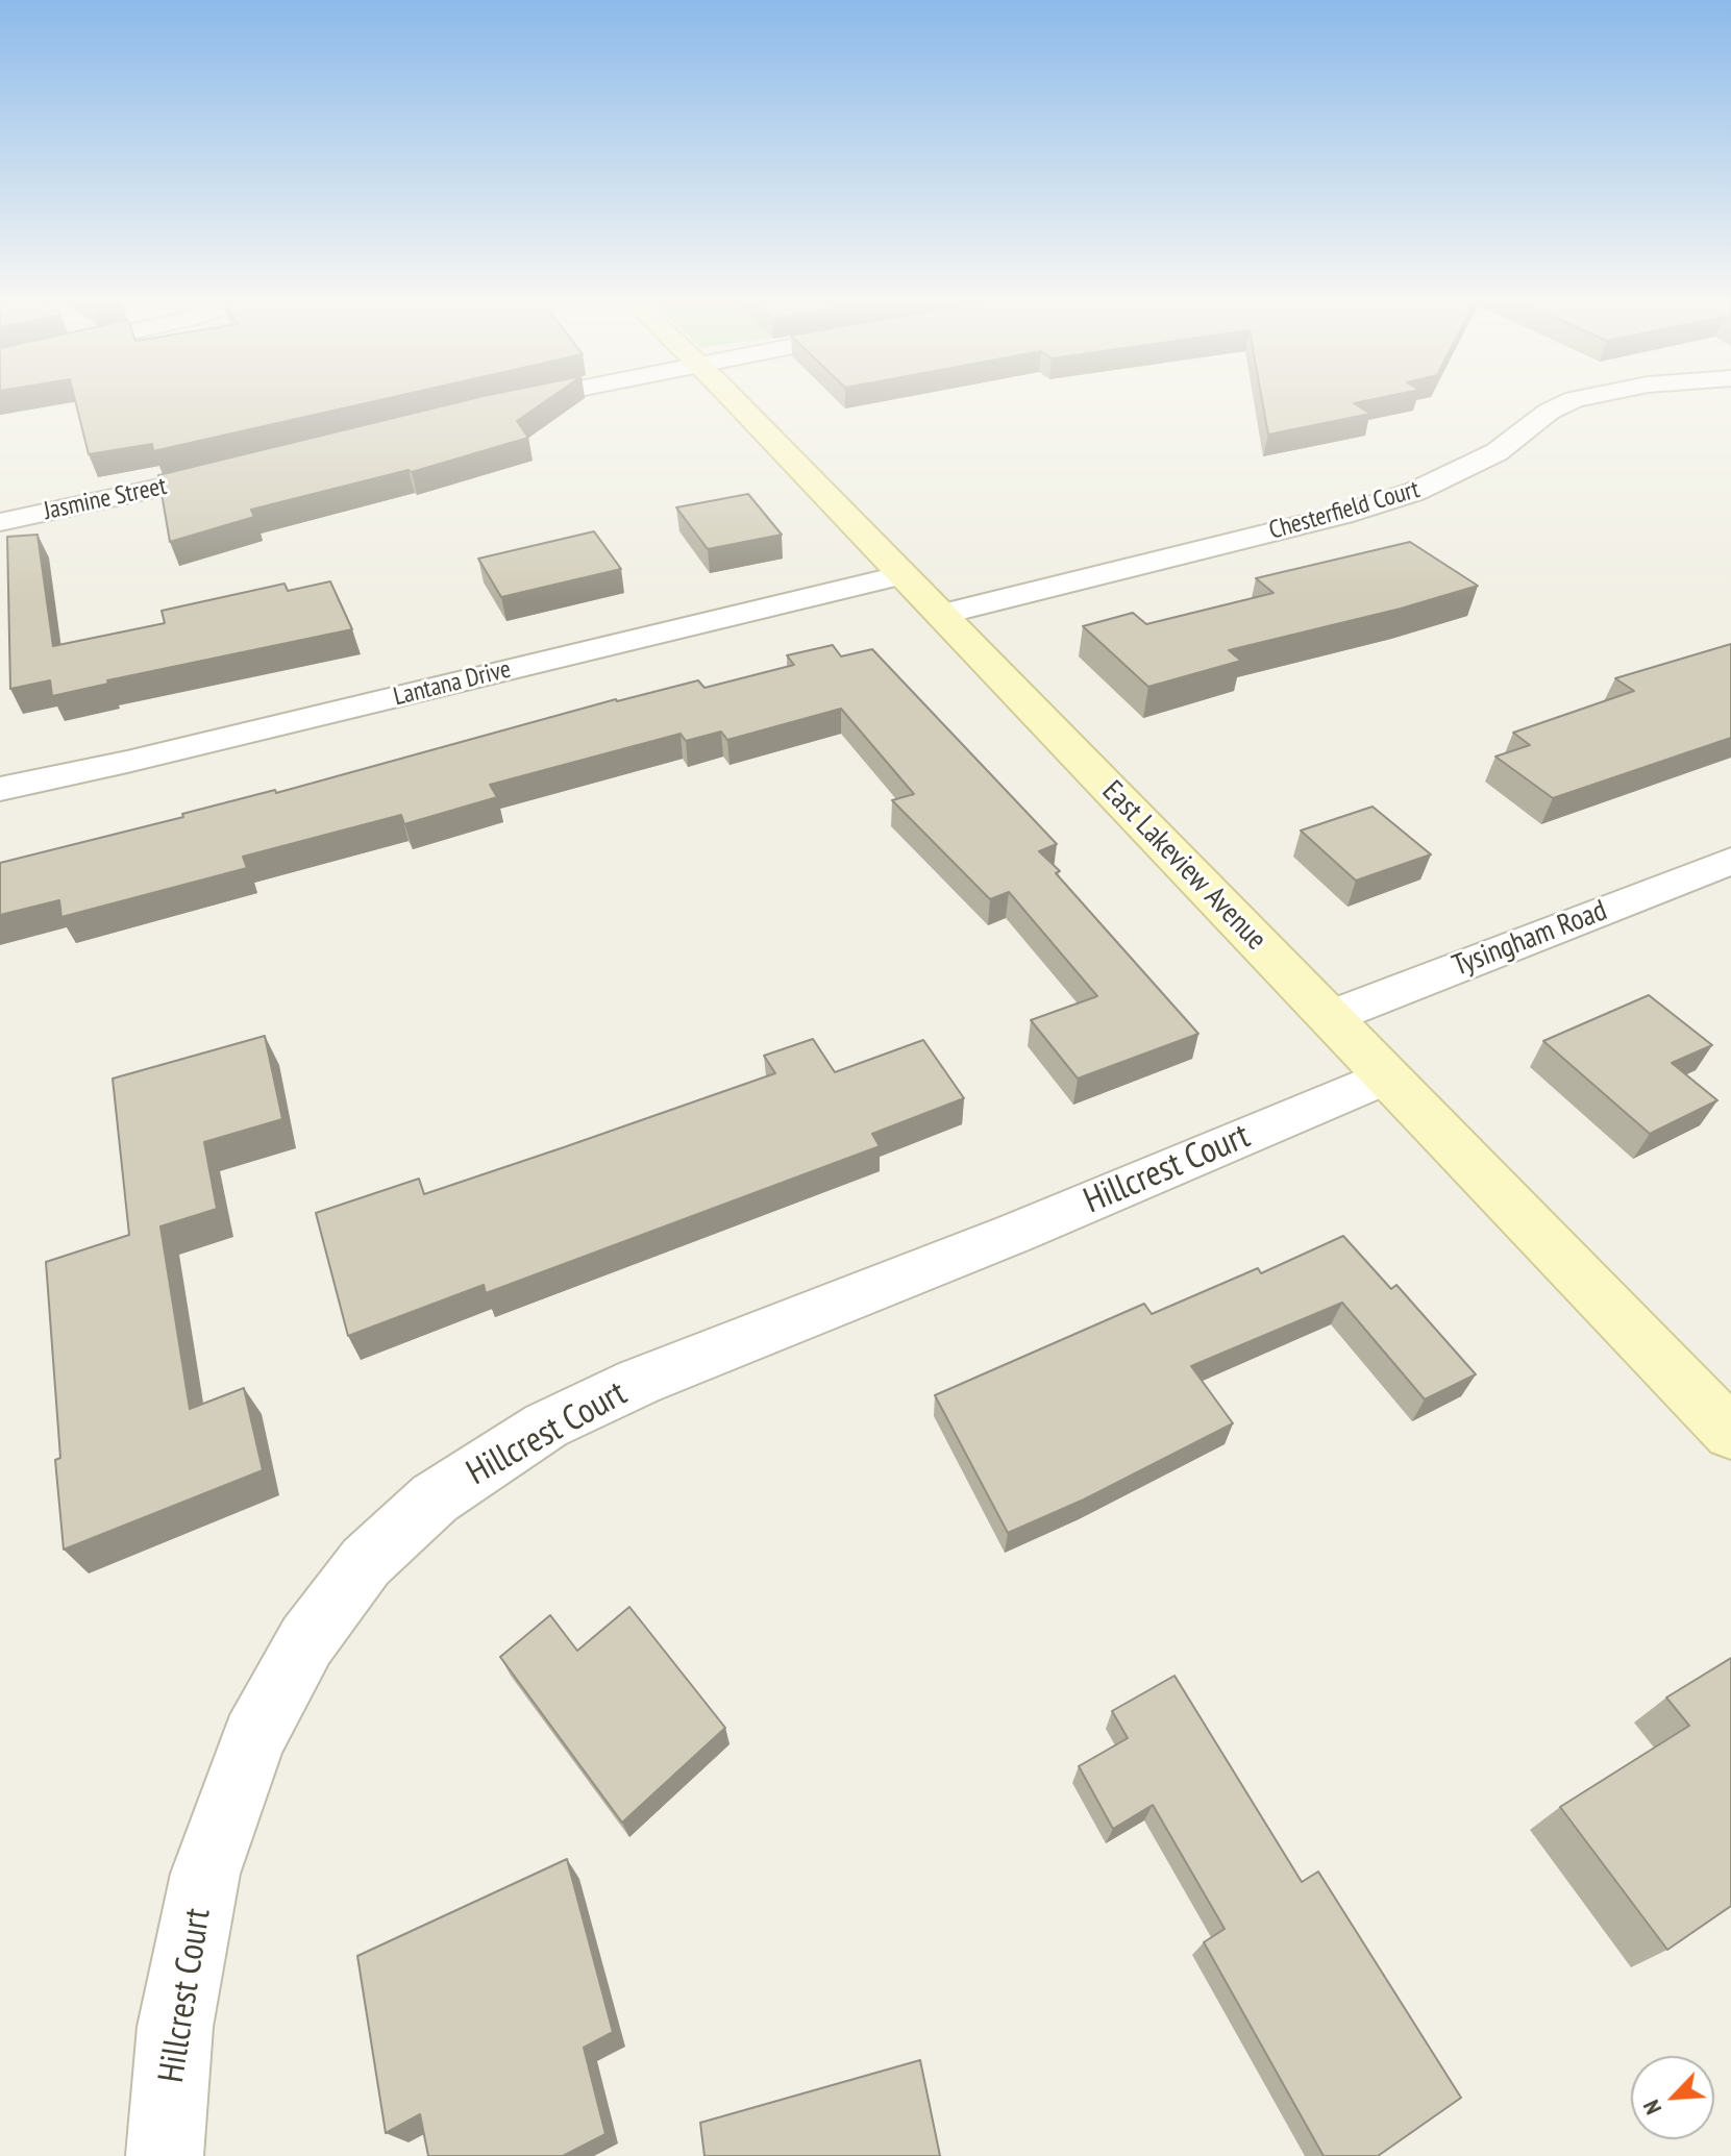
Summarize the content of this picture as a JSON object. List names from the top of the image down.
{
  "streets": {
    "street": [
      "Jasmine Street",
      "Chesterfield Court",
      "Lantana Drive",
      "East Lakeview Avenue",
      "Tysingham Road",
      "Hillcrest Court"
    ]
  },
  "crossings": [
    ["Chesterfield Court", "East Lakeview Avenue"],
    ["Lantana Drive", "East Lakeview Avenue"],
    ["East Lakeview Avenue", "Tysingham Road"],
    ["East Lakeview Avenue", "Hillcrest Court"]
  ],
  "north": "bottom left"
}
